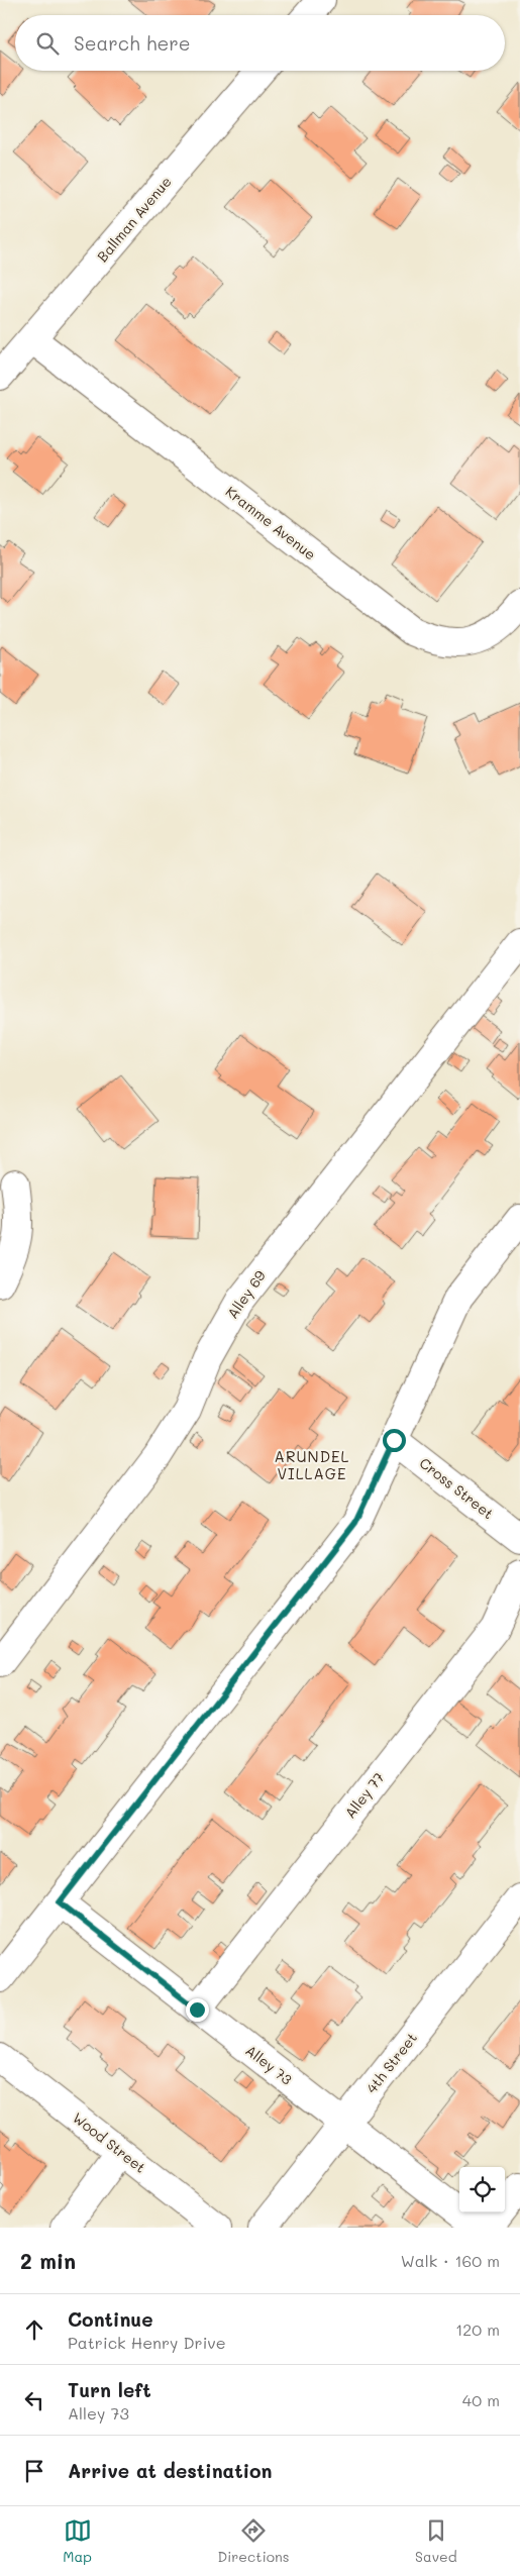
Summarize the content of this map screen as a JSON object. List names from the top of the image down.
{
  "streets": {
    "street": [
      "Ballman Avenue",
      "Kramme Avenue",
      "Alley 69",
      "Cross Street",
      "Alley 77",
      "4th Street",
      "Alley 73",
      "Wood Street"
    ]
  },
  "crossings": [
    ["Ballman Avenue", "Kramme Avenue"],
    ["Alley 77", "Alley 73"],
    ["4th Street", "Alley 73"]
  ],
  "districts": ["ARUNDEL VILLAGE"],
  "page": {
    "search": "Search here",
    "heading": ["2 min", "Walk · 160 m"],
    "list": [
      ["Continue", "Patrick Henry Drive", "120 m"],
      ["Turn left", "Alley 73", "40 m"],
      "Arrive at destination"
    ],
    "nav": ["Map", "Directions", "Saved"]
  }
}
